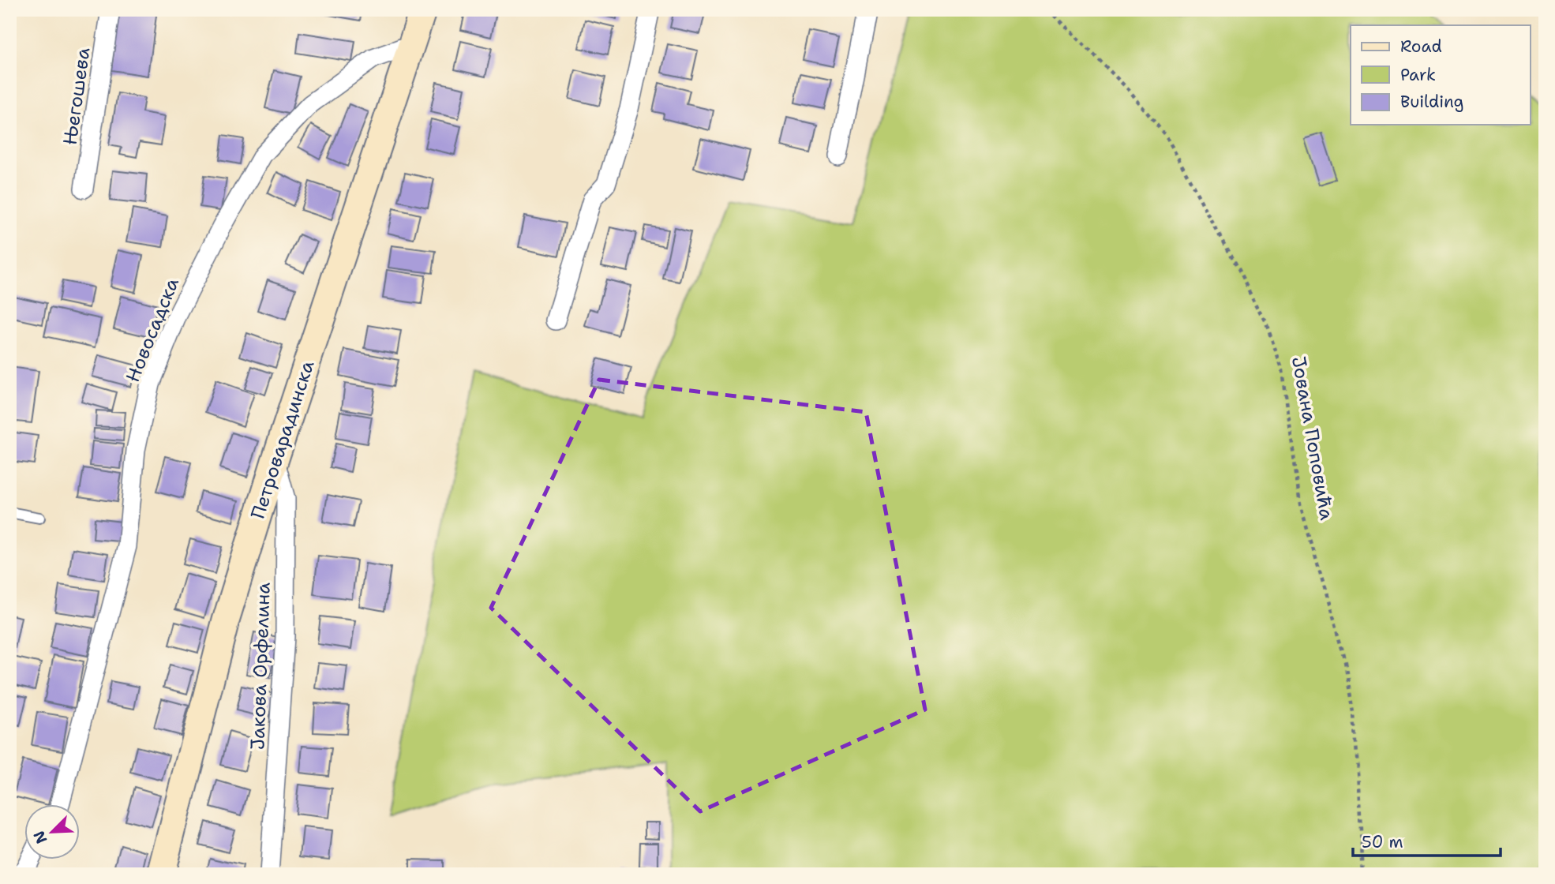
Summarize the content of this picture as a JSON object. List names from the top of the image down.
{
  "streets": {
    "street": [
      "Његошева",
      "Новосадска",
      "Петроварадинска",
      "Јакова Орфелина"
    ],
    "path": ["Јована Поповића"]
  },
  "crossings": [
    ["Новосадска", "Петроварадинска"],
    ["Петроварадинска", "Јакова Орфелина"]
  ],
  "legend": ["Road", "Park", "Building"],
  "scale_bar": "50 m",
  "north": "bottom left"
}
